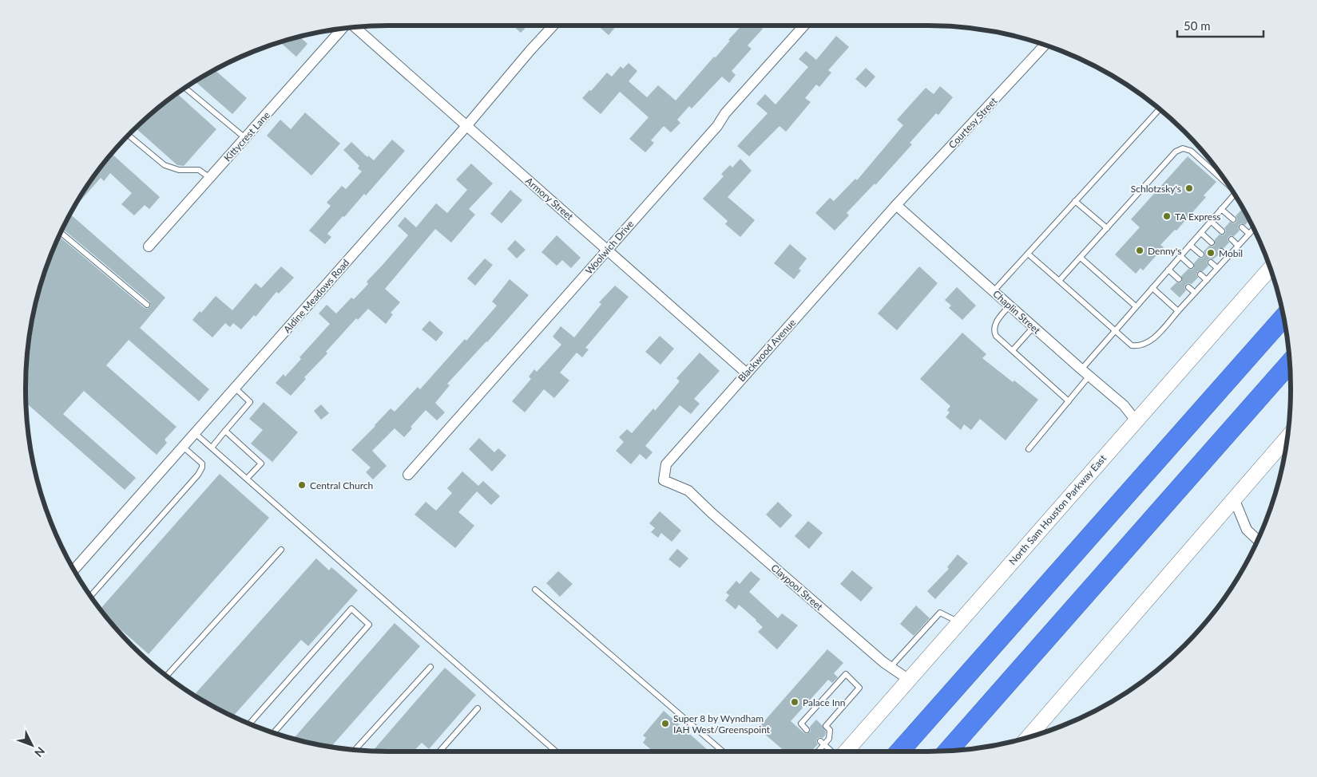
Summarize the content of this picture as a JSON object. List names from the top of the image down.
{
  "streets": {
    "main road": ["North Sam Houston Parkway East"],
    "street": [
      "Courtesy Street",
      "Kittycrest Lane",
      "Armory Street",
      "Woolwich Drive",
      "Aldine Meadows Road",
      "Chaplin Street",
      "Blackwood Avenue",
      "Claypool Street"
    ]
  },
  "crossings": [
    ["Courtesy Street", "Chaplin Street"],
    ["Courtesy Street", "Blackwood Avenue"],
    ["Armory Street", "Woolwich Drive"],
    ["Armory Street", "Aldine Meadows Road"],
    ["Armory Street", "Blackwood Avenue"],
    ["Chaplin Street", "Blackwood Avenue"],
    ["Chaplin Street", "North Sam Houston Parkway East"],
    ["Blackwood Avenue", "Claypool Street"],
    ["North Sam Houston Parkway East", "Claypool Street"]
  ],
  "places": [
    "Schlotzsky's",
    "TA Express",
    "Denny's",
    "Mobil",
    "Central Church",
    "Palace Inn",
    "Super 8 by Wyndham IAH West/Greenspoint"
  ],
  "scale_bar": "50 m",
  "north": "bottom right"
}
